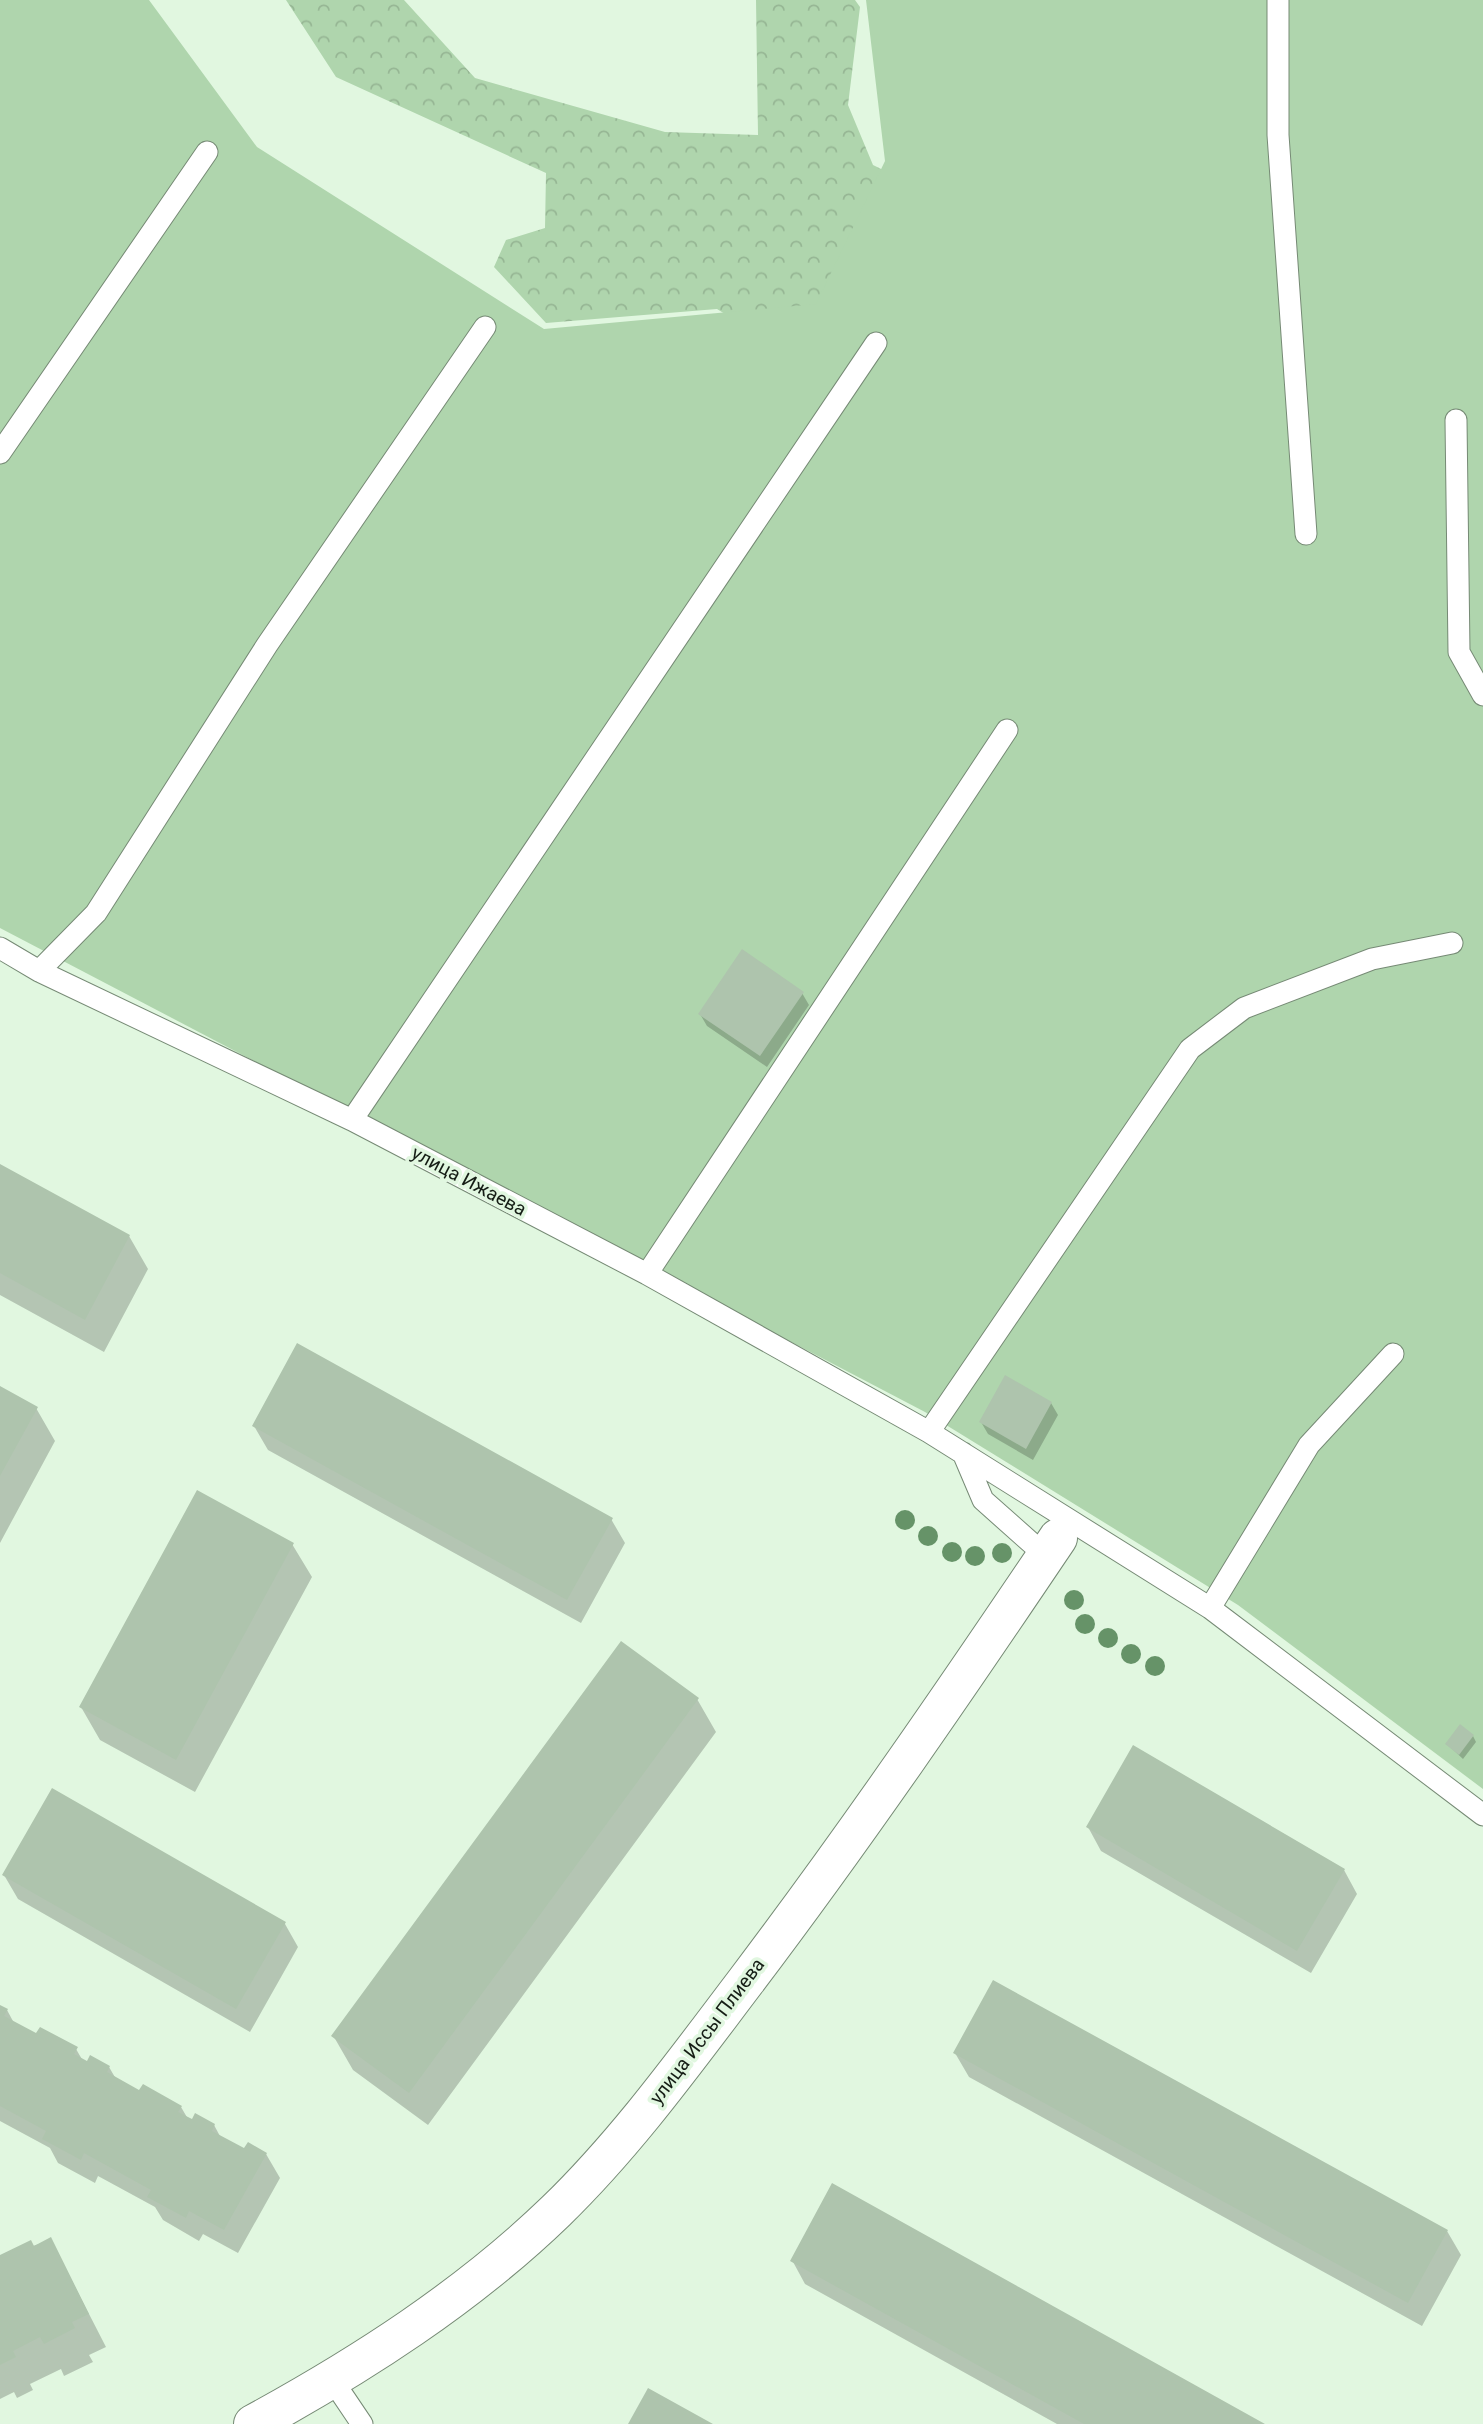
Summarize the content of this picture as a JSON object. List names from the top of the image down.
{
  "streets": {
    "street": ["улица Иссы Плиева"],
    "lane": ["улица Ижаева"]
  }
}
